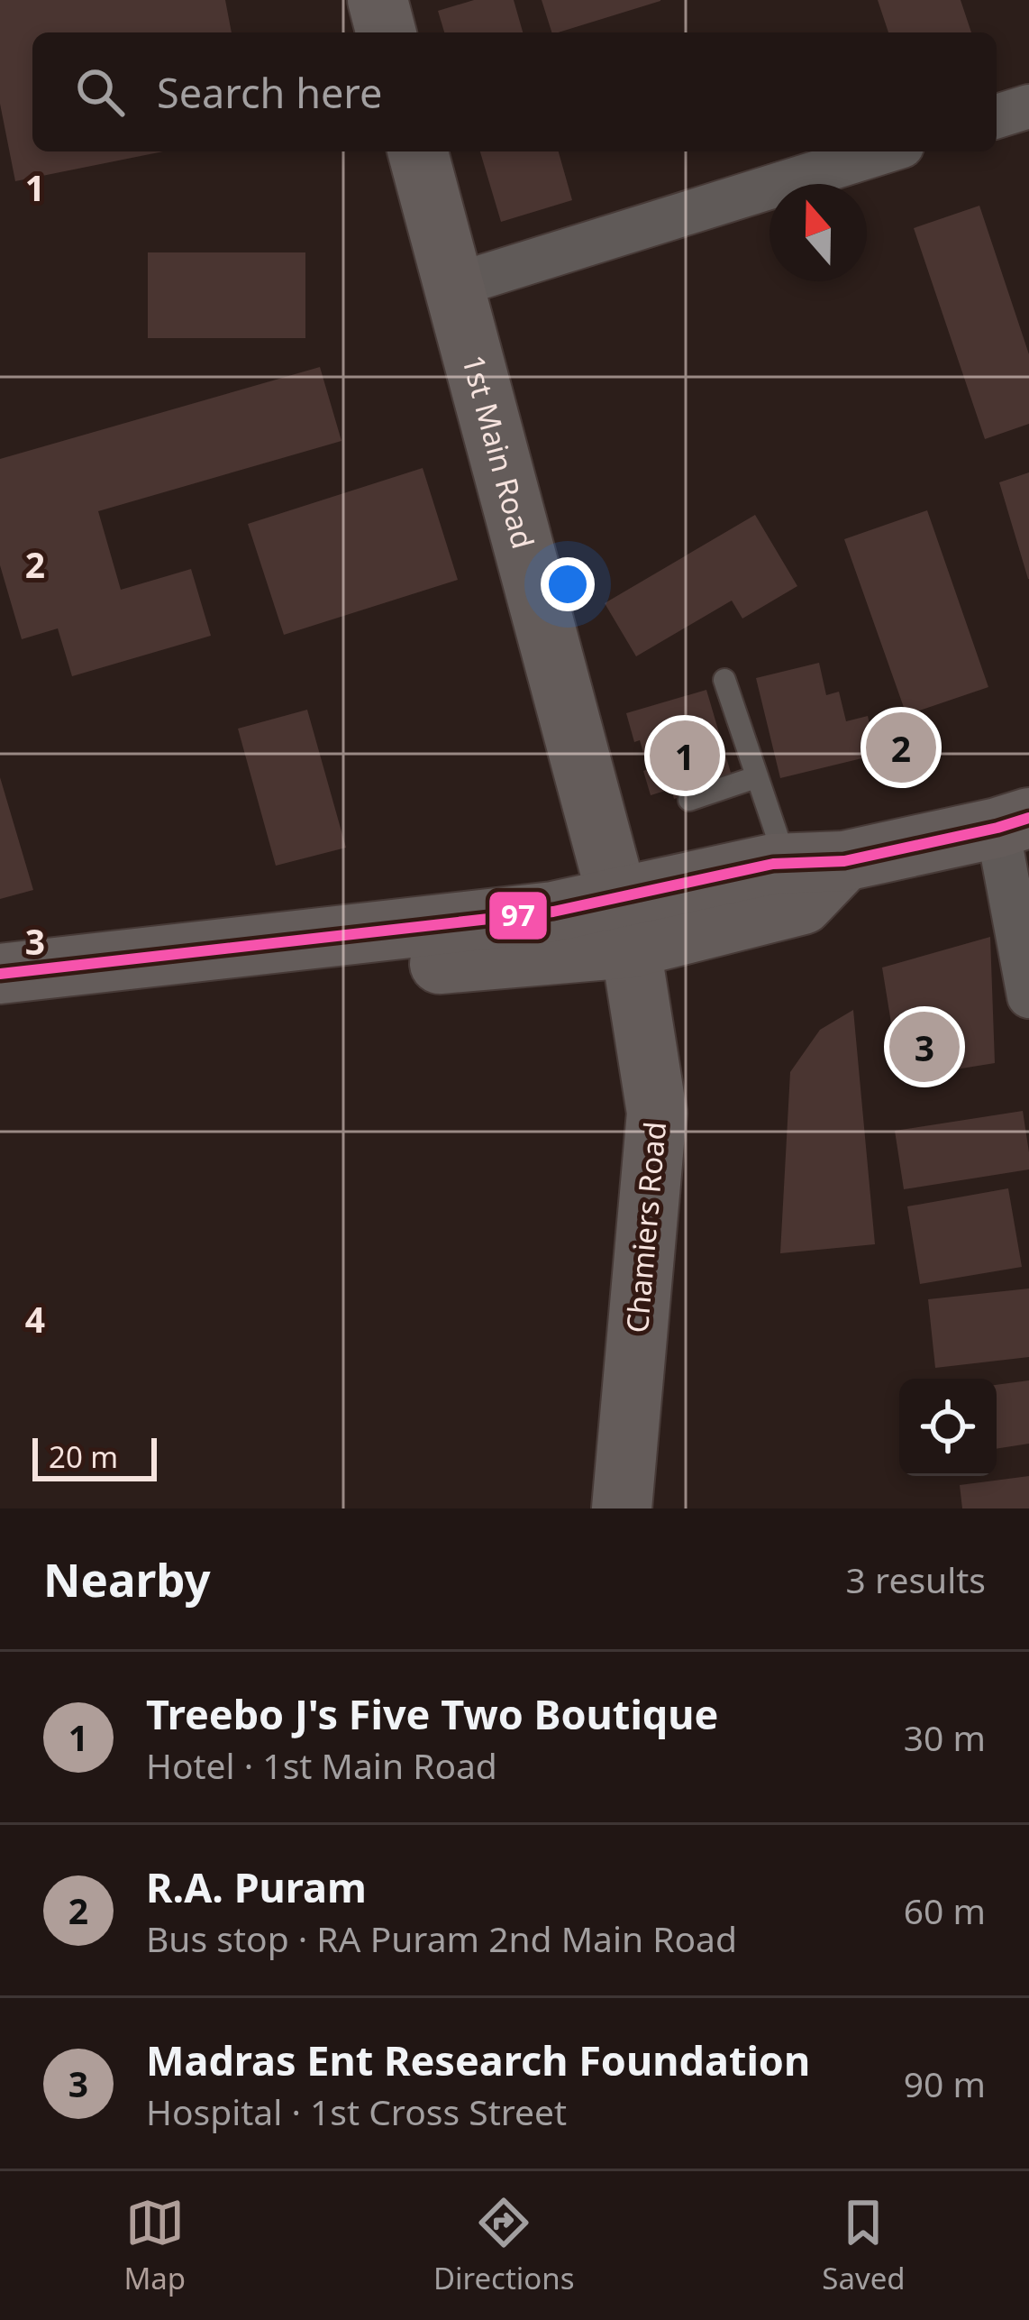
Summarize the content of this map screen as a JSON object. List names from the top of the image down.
{
  "streets": {
    "main road": ["1st Main Road", "Chamiers Road"]
  },
  "crossings": [
    ["1st Main Road", "Chamiers Road"]
  ],
  "lines": ["transit line 97"],
  "scale_bar": "20 m",
  "north": "top",
  "page": {
    "search": "Search here",
    "pins": ["2", "1", "3"],
    "scale": "20 m",
    "heading": ["Nearby", "3 results"],
    "list": [
      {
        "mark": "1",
        "name": "Treebo J's Five Two Boutique",
        "note": "Hotel · 1st Main Road",
        "value": "30 m"
      },
      {
        "mark": "2",
        "name": "R.A. Puram",
        "note": "Bus stop · RA Puram 2nd Main Road",
        "value": "60 m"
      },
      {
        "mark": "3",
        "name": "Madras Ent Research Foundation",
        "note": "Hospital · 1st Cross Street",
        "value": "90 m"
      }
    ],
    "nav": ["Map", "Directions", "Saved"]
  },
  "grid": {
    "rows": [
      "1",
      "2",
      "3",
      "4"
    ]
  }
}
